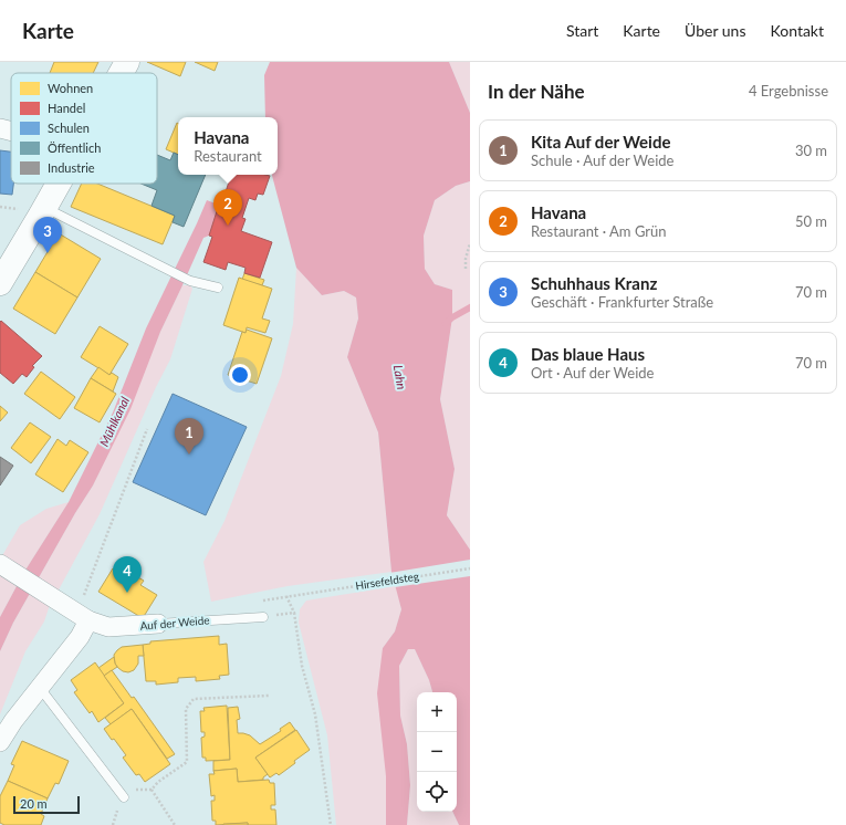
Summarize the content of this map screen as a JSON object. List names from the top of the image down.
{
  "streets": {
    "street": ["Auf der Weide"],
    "path": ["Hirsefeldsteg"]
  },
  "water": ["Lahn", "Mühlkanal"],
  "legend": [
    "Wohnen",
    "Handel",
    "Schulen",
    "Öffentlich",
    "Industrie"
  ],
  "scale_bar": "20 m",
  "page": {
    "header": "Karte",
    "nav": [
      "Start",
      "Karte",
      "Über uns",
      "Kontakt"
    ],
    "heading": ["In der Nähe", "4 Ergebnisse"],
    "popup": ["Havana", "Restaurant"],
    "list": [
      {
        "mark": "1",
        "name": "Kita Auf der Weide",
        "note": "Schule · Auf der Weide",
        "value": "30 m"
      },
      {
        "mark": "2",
        "name": "Havana",
        "note": "Restaurant · Am Grün",
        "value": "50 m"
      },
      {
        "mark": "3",
        "name": "Schuhhaus Kranz",
        "note": "Geschäft · Frankfurter Straße",
        "value": "70 m"
      },
      {
        "mark": "4",
        "name": "Das blaue Haus",
        "note": "Ort · Auf der Weide",
        "value": "70 m"
      }
    ],
    "pins": [
      "2",
      "3",
      "1",
      "4"
    ],
    "map_buttons": ["+", "−"],
    "scale": "20 m"
  }
}
